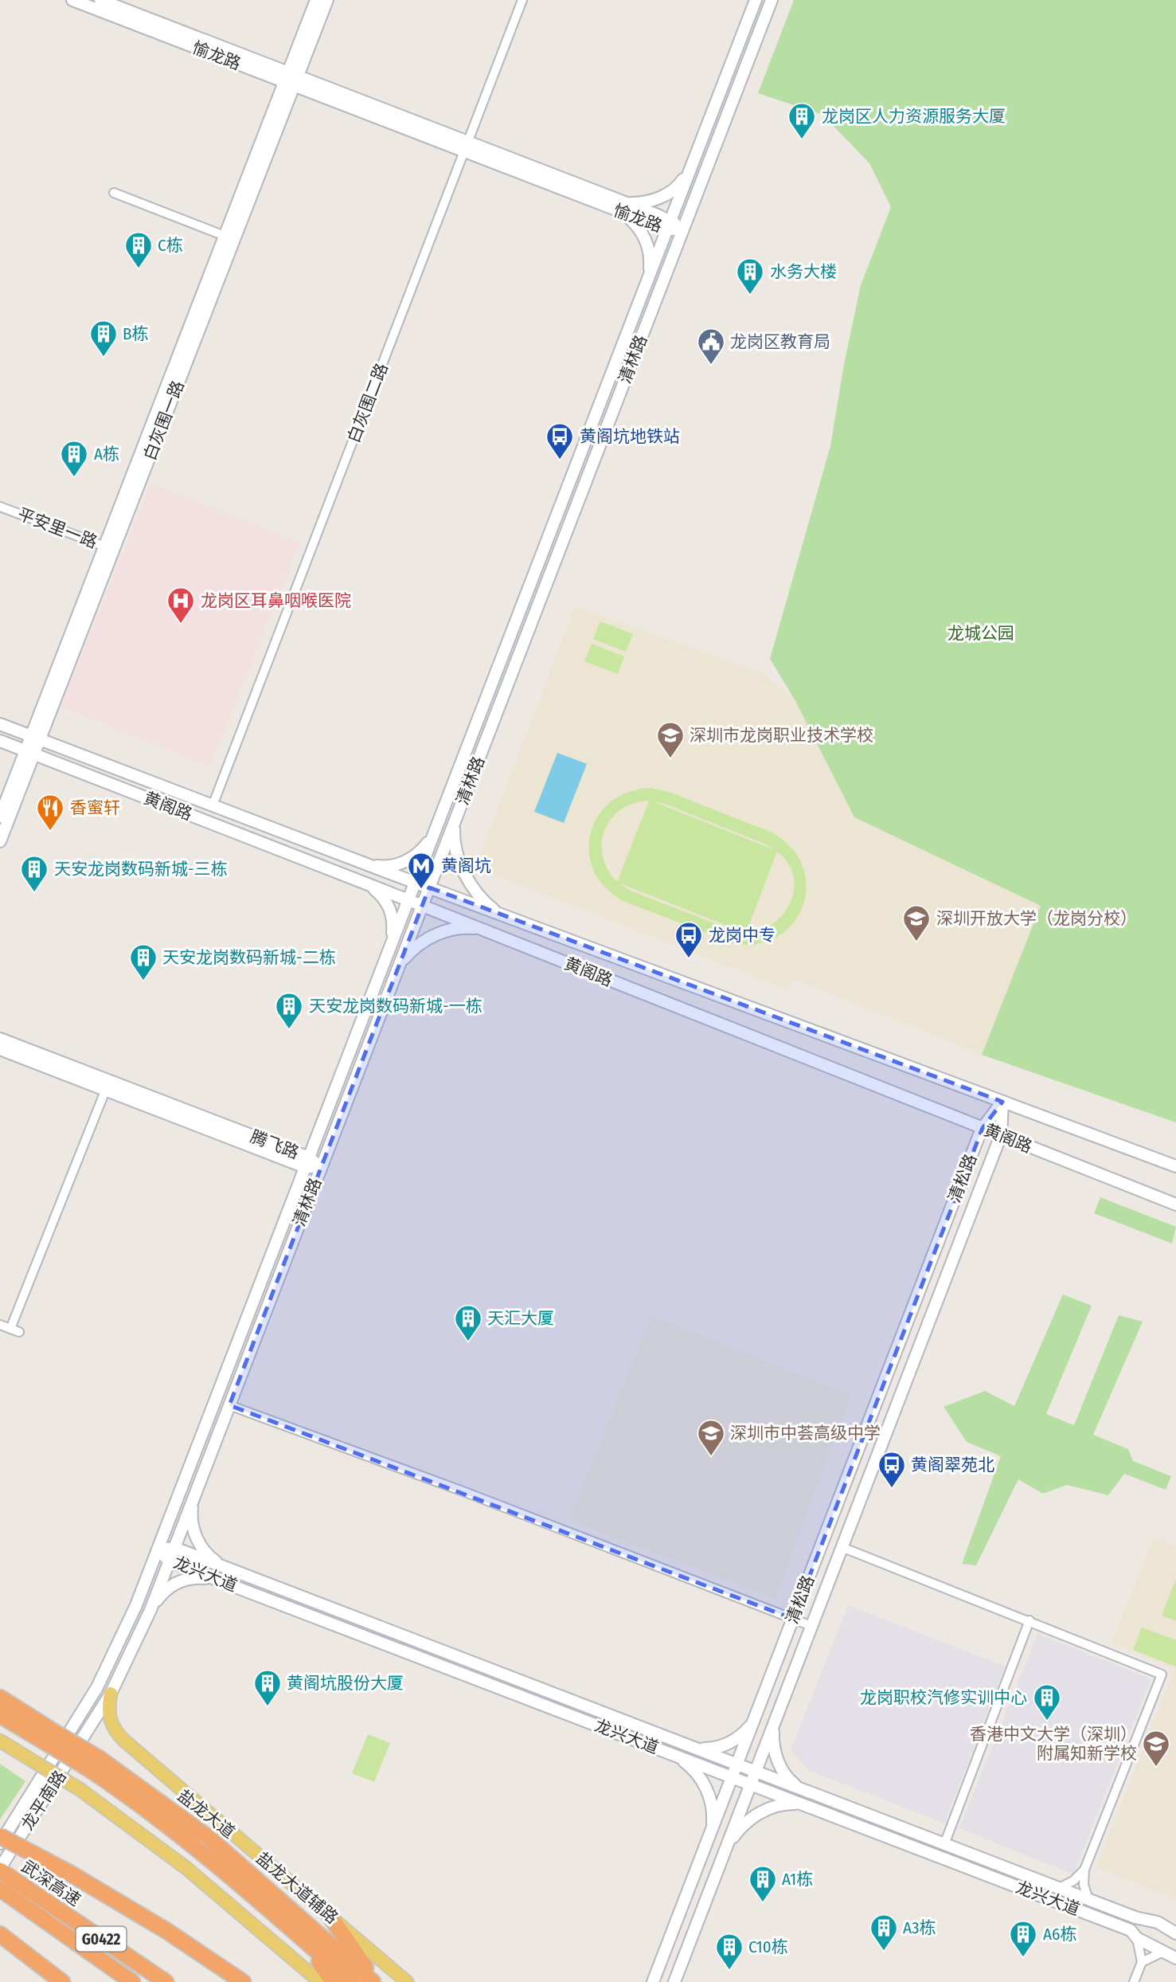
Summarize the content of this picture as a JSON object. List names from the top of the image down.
{
  "streets": {
    "highway": ["盐龙大道", "武深高速", "G0422"],
    "main road": [
      "愉龙路",
      "清林路",
      "白灰围一路",
      "黄阁路",
      "腾飞路",
      "清松路",
      "龙兴大道",
      "龙平南路",
      "盐龙大道辅路"
    ],
    "street": ["白灰围二路", "平安里一路"]
  },
  "crossings": [
    ["愉龙路", "清林路"],
    ["愉龙路", "白灰围二路"],
    ["愉龙路", "白灰围一路"],
    ["清林路", "黄阁路"],
    ["清林路", "腾飞路"],
    ["清林路", "龙兴大道"],
    ["清林路", "龙平南路"],
    ["白灰围二路", "黄阁路"],
    ["白灰围一路", "平安里一路"],
    ["白灰围一路", "黄阁路"],
    ["黄阁路", "清松路"],
    ["清松路", "龙兴大道"],
    ["龙平南路", "武深高速"],
    ["龙平南路", "盐龙大道辅路"]
  ],
  "parks": ["龙城公园"],
  "places": {
    "building": [
      "龙岗区人力资源服务大厦",
      "C栋",
      "水务大楼",
      "B栋",
      "A栋",
      "天安龙岗数码新城-三栋",
      "天安龙岗数码新城-二栋",
      "天安龙岗数码新城-一栋",
      "天汇大厦",
      "黄阁坑股份大厦",
      "龙岗职校汽修实训中心",
      "A1栋",
      "A3栋",
      "A6栋",
      "C10栋"
    ],
    "public building": ["龙岗区教育局"],
    "bus stop": ["黄阁坑地铁站", "龙岗中专", "黄阁翠苑北"],
    "hospital": ["龙岗区耳鼻咽喉医院"],
    "school or university": [
      "深圳市龙岗职业技术学校",
      "深圳开放大学（龙岗分校）",
      "深圳市中荟高级中学",
      "香港中文大学（深圳） 附属知新学校"
    ],
    "restaurant": ["香蜜轩"],
    "metro station": ["黄阁坑"]
  }
}
